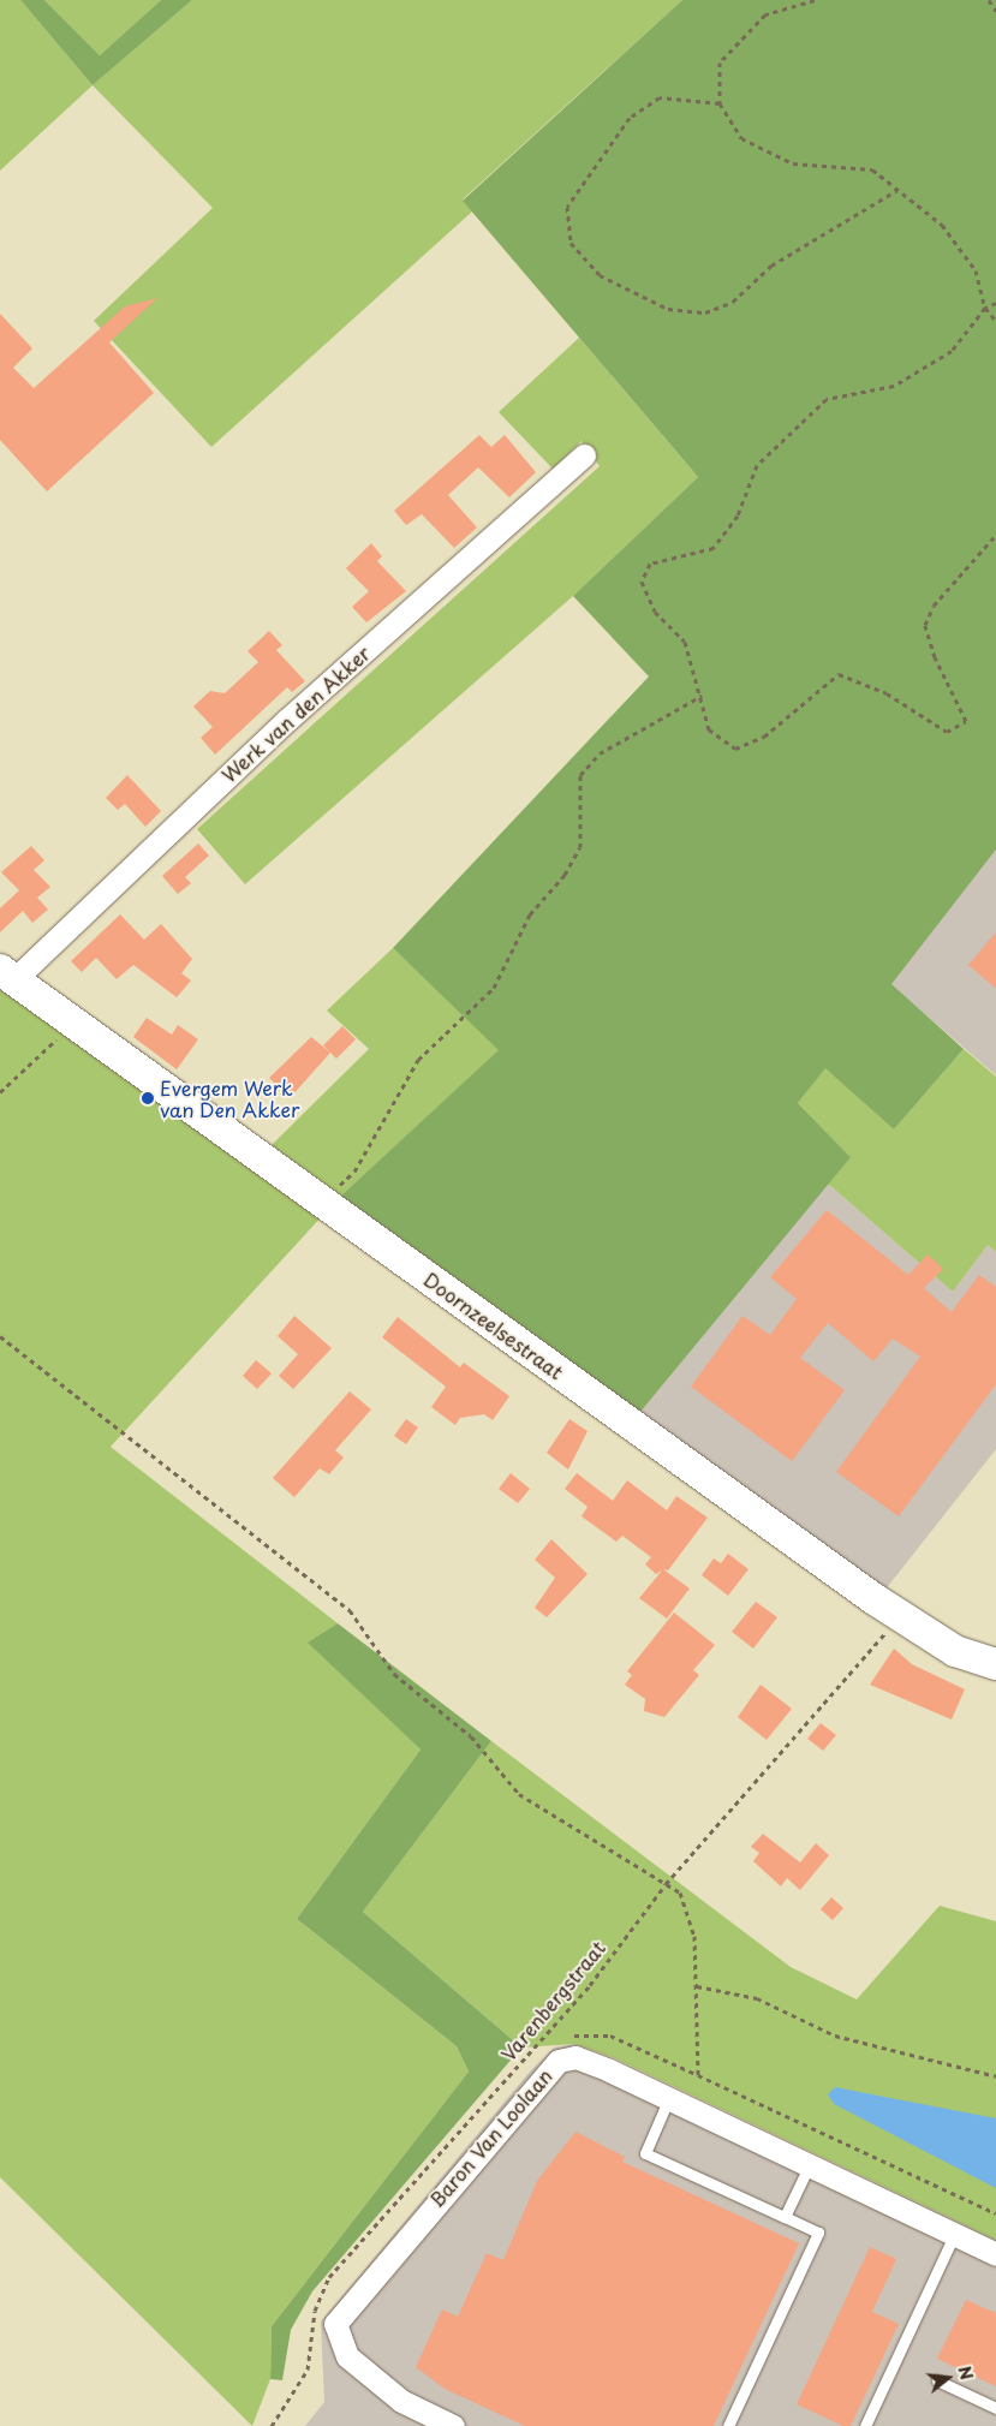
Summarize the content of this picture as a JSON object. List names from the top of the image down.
{
  "streets": {
    "main road": ["Doornzeelsestraat"],
    "street": ["Werk van den Akker", "Baron Van Loolaan"],
    "path": ["Varenbergstraat"]
  },
  "crossings": [
    ["Werk van den Akker", "Doornzeelsestraat"],
    ["Doornzeelsestraat", "Varenbergstraat"]
  ],
  "places": ["Evergem Werk van Den Akker"],
  "north": "right"
}
